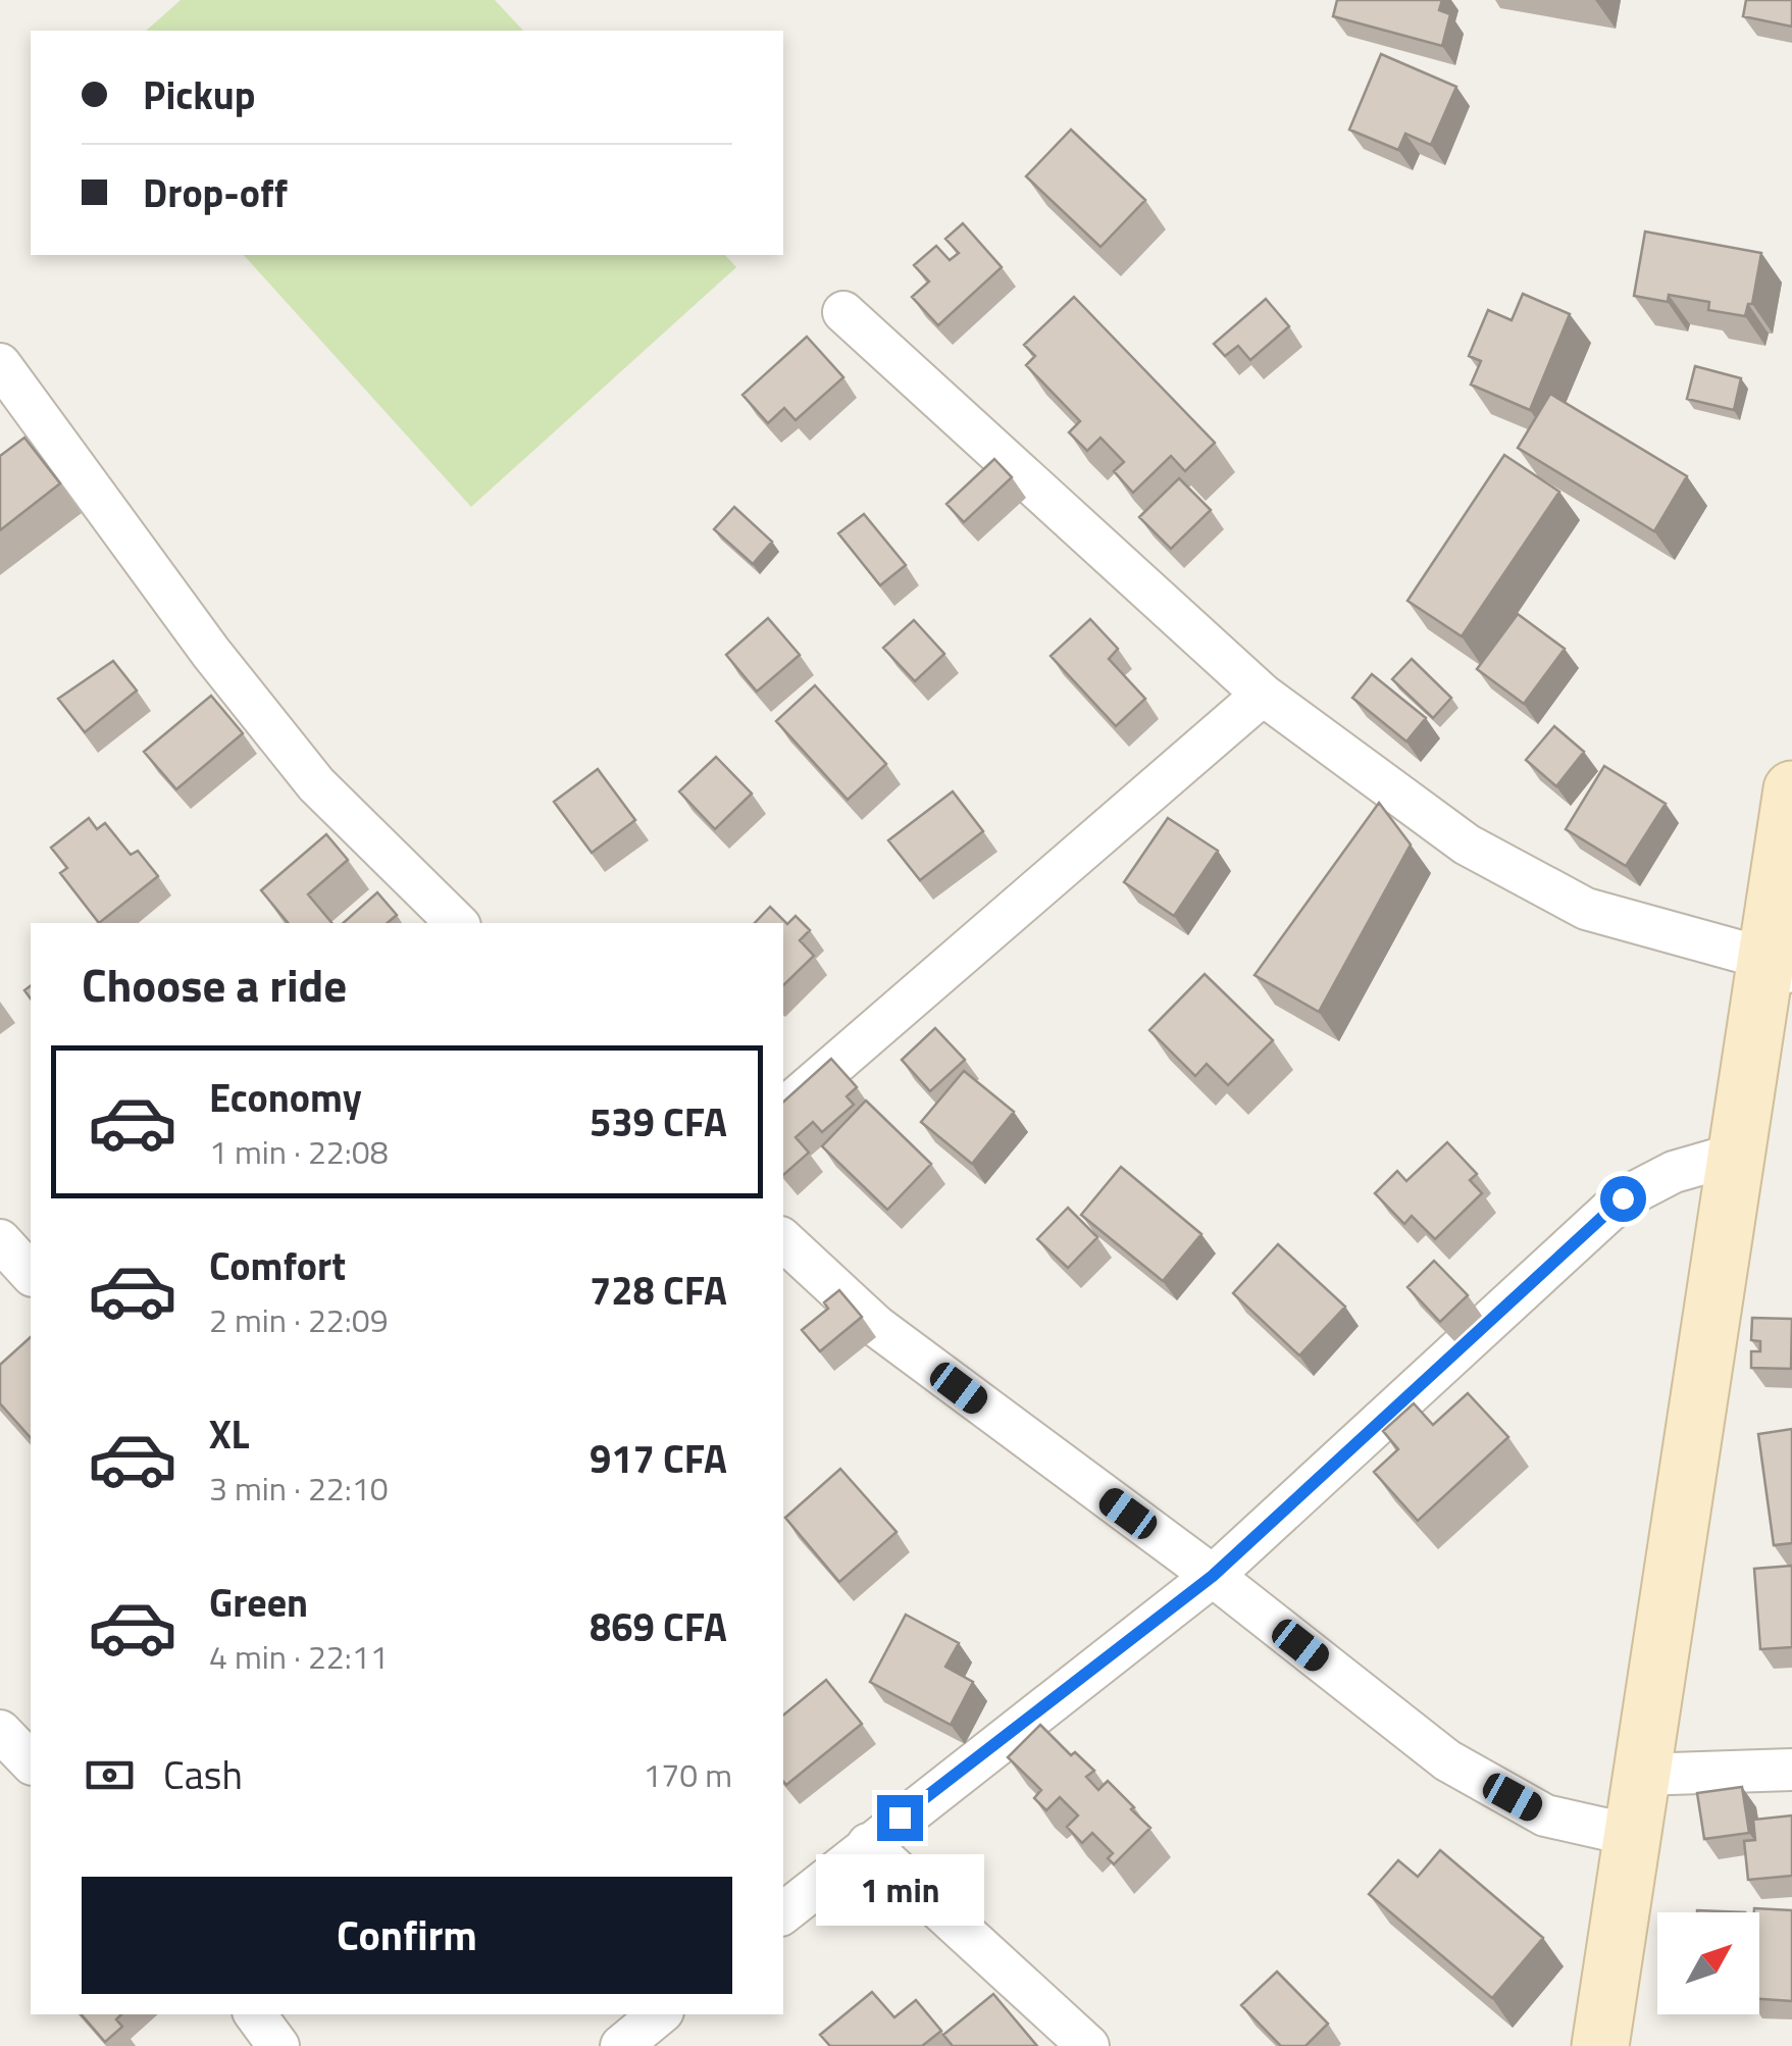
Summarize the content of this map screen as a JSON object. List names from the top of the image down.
{
  "north": "top right",
  "page": {
    "banner": ["Pickup", "Drop-off"],
    "heading": "Choose a ride",
    "list": [
      {
        "name": "Economy",
        "note": "1 min · 22:08",
        "value": "539 CFA"
      },
      {
        "name": "Comfort",
        "note": "2 min · 22:09",
        "value": "728 CFA"
      },
      {
        "name": "XL",
        "note": "3 min · 22:10",
        "value": "917 CFA"
      },
      {
        "name": "Green",
        "note": "4 min · 22:11",
        "value": "869 CFA"
      }
    ],
    "pay": ["Cash", "170 m"],
    "bubble": "1 min",
    "buttons": "Confirm"
  }
}
